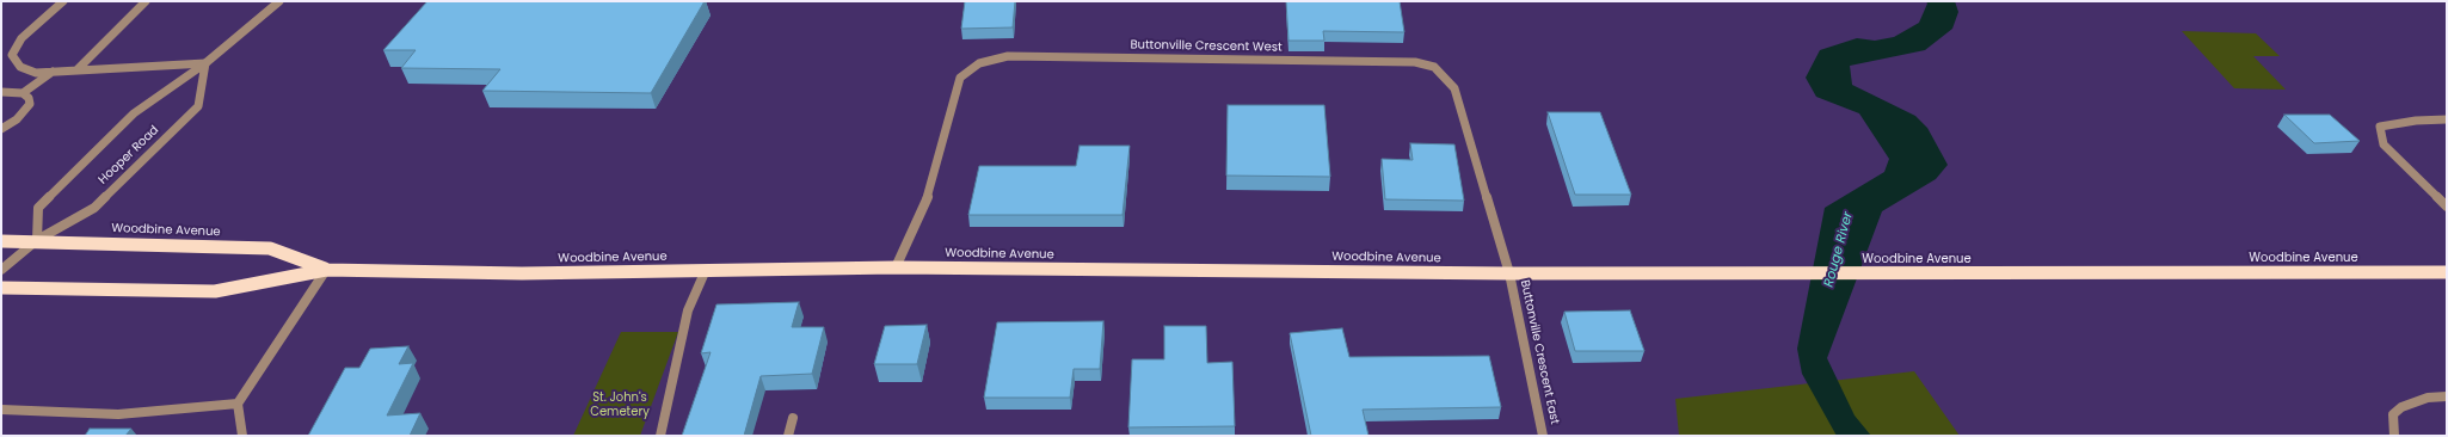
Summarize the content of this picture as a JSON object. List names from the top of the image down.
{
  "streets": {
    "main road": ["Woodbine Avenue"],
    "street": ["Buttonville Crescent West", "Hooper Road", "Buttonville Crescent East"]
  },
  "crossings": [
    ["Buttonville Crescent West", "Woodbine Avenue"],
    ["Buttonville Crescent West", "Buttonville Crescent East"],
    ["Hooper Road", "Woodbine Avenue"],
    ["Woodbine Avenue", "Buttonville Crescent East"]
  ],
  "water": ["Rouge River"],
  "parks": ["St. John's Cemetery"]
}
